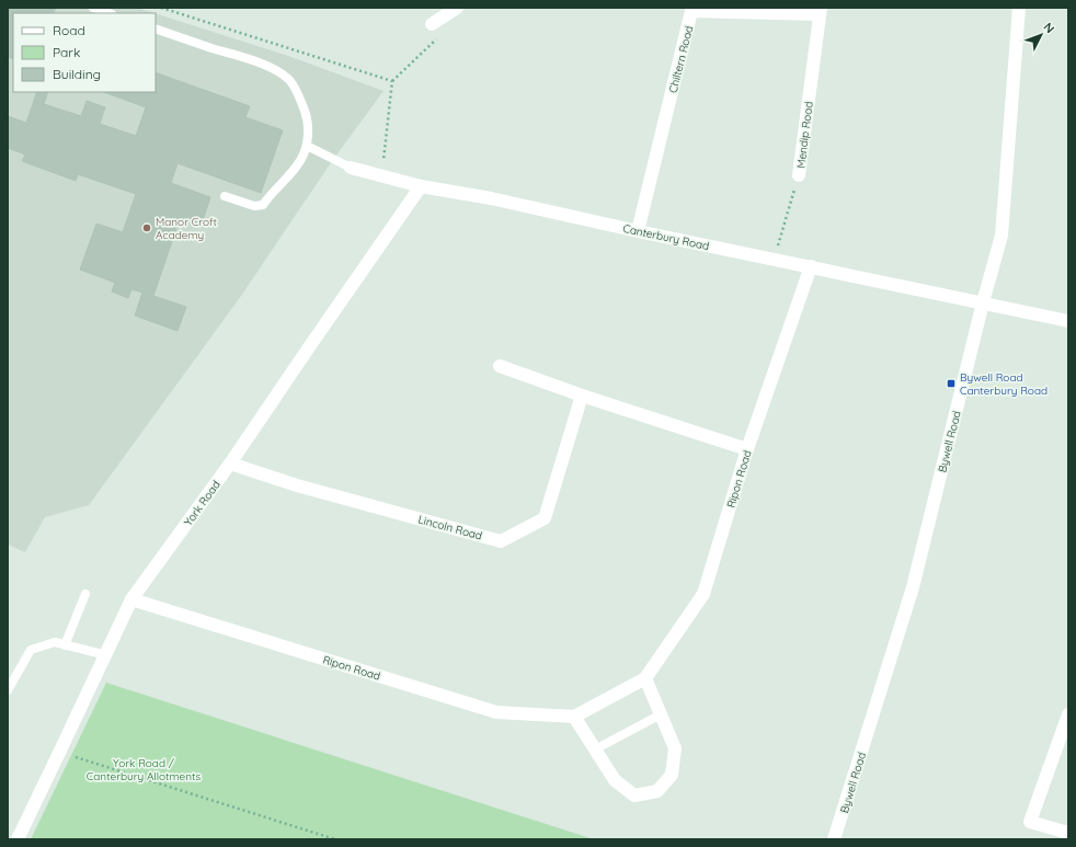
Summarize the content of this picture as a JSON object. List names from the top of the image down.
{
  "streets": {
    "street": [
      "Chiltern Road",
      "Mendip Road",
      "Canterbury Road",
      "Bywell Road",
      "Ripon Road",
      "York Road",
      "Lincoln Road"
    ]
  },
  "crossings": [
    ["Chiltern Road", "Mendip Road"],
    ["Chiltern Road", "Canterbury Road"],
    ["Mendip Road", "Canterbury Road"],
    ["Canterbury Road", "Bywell Road"],
    ["Canterbury Road", "Ripon Road"],
    ["Canterbury Road", "York Road"],
    ["Ripon Road", "York Road"],
    ["York Road", "Lincoln Road"]
  ],
  "parks": ["York Road / Canterbury Allotments"],
  "places": {
    "other": ["Manor Croft Academy"],
    "transit": ["Bywell Road Canterbury Road"]
  },
  "legend": ["Road", "Park", "Building"],
  "north": "top right"
}
